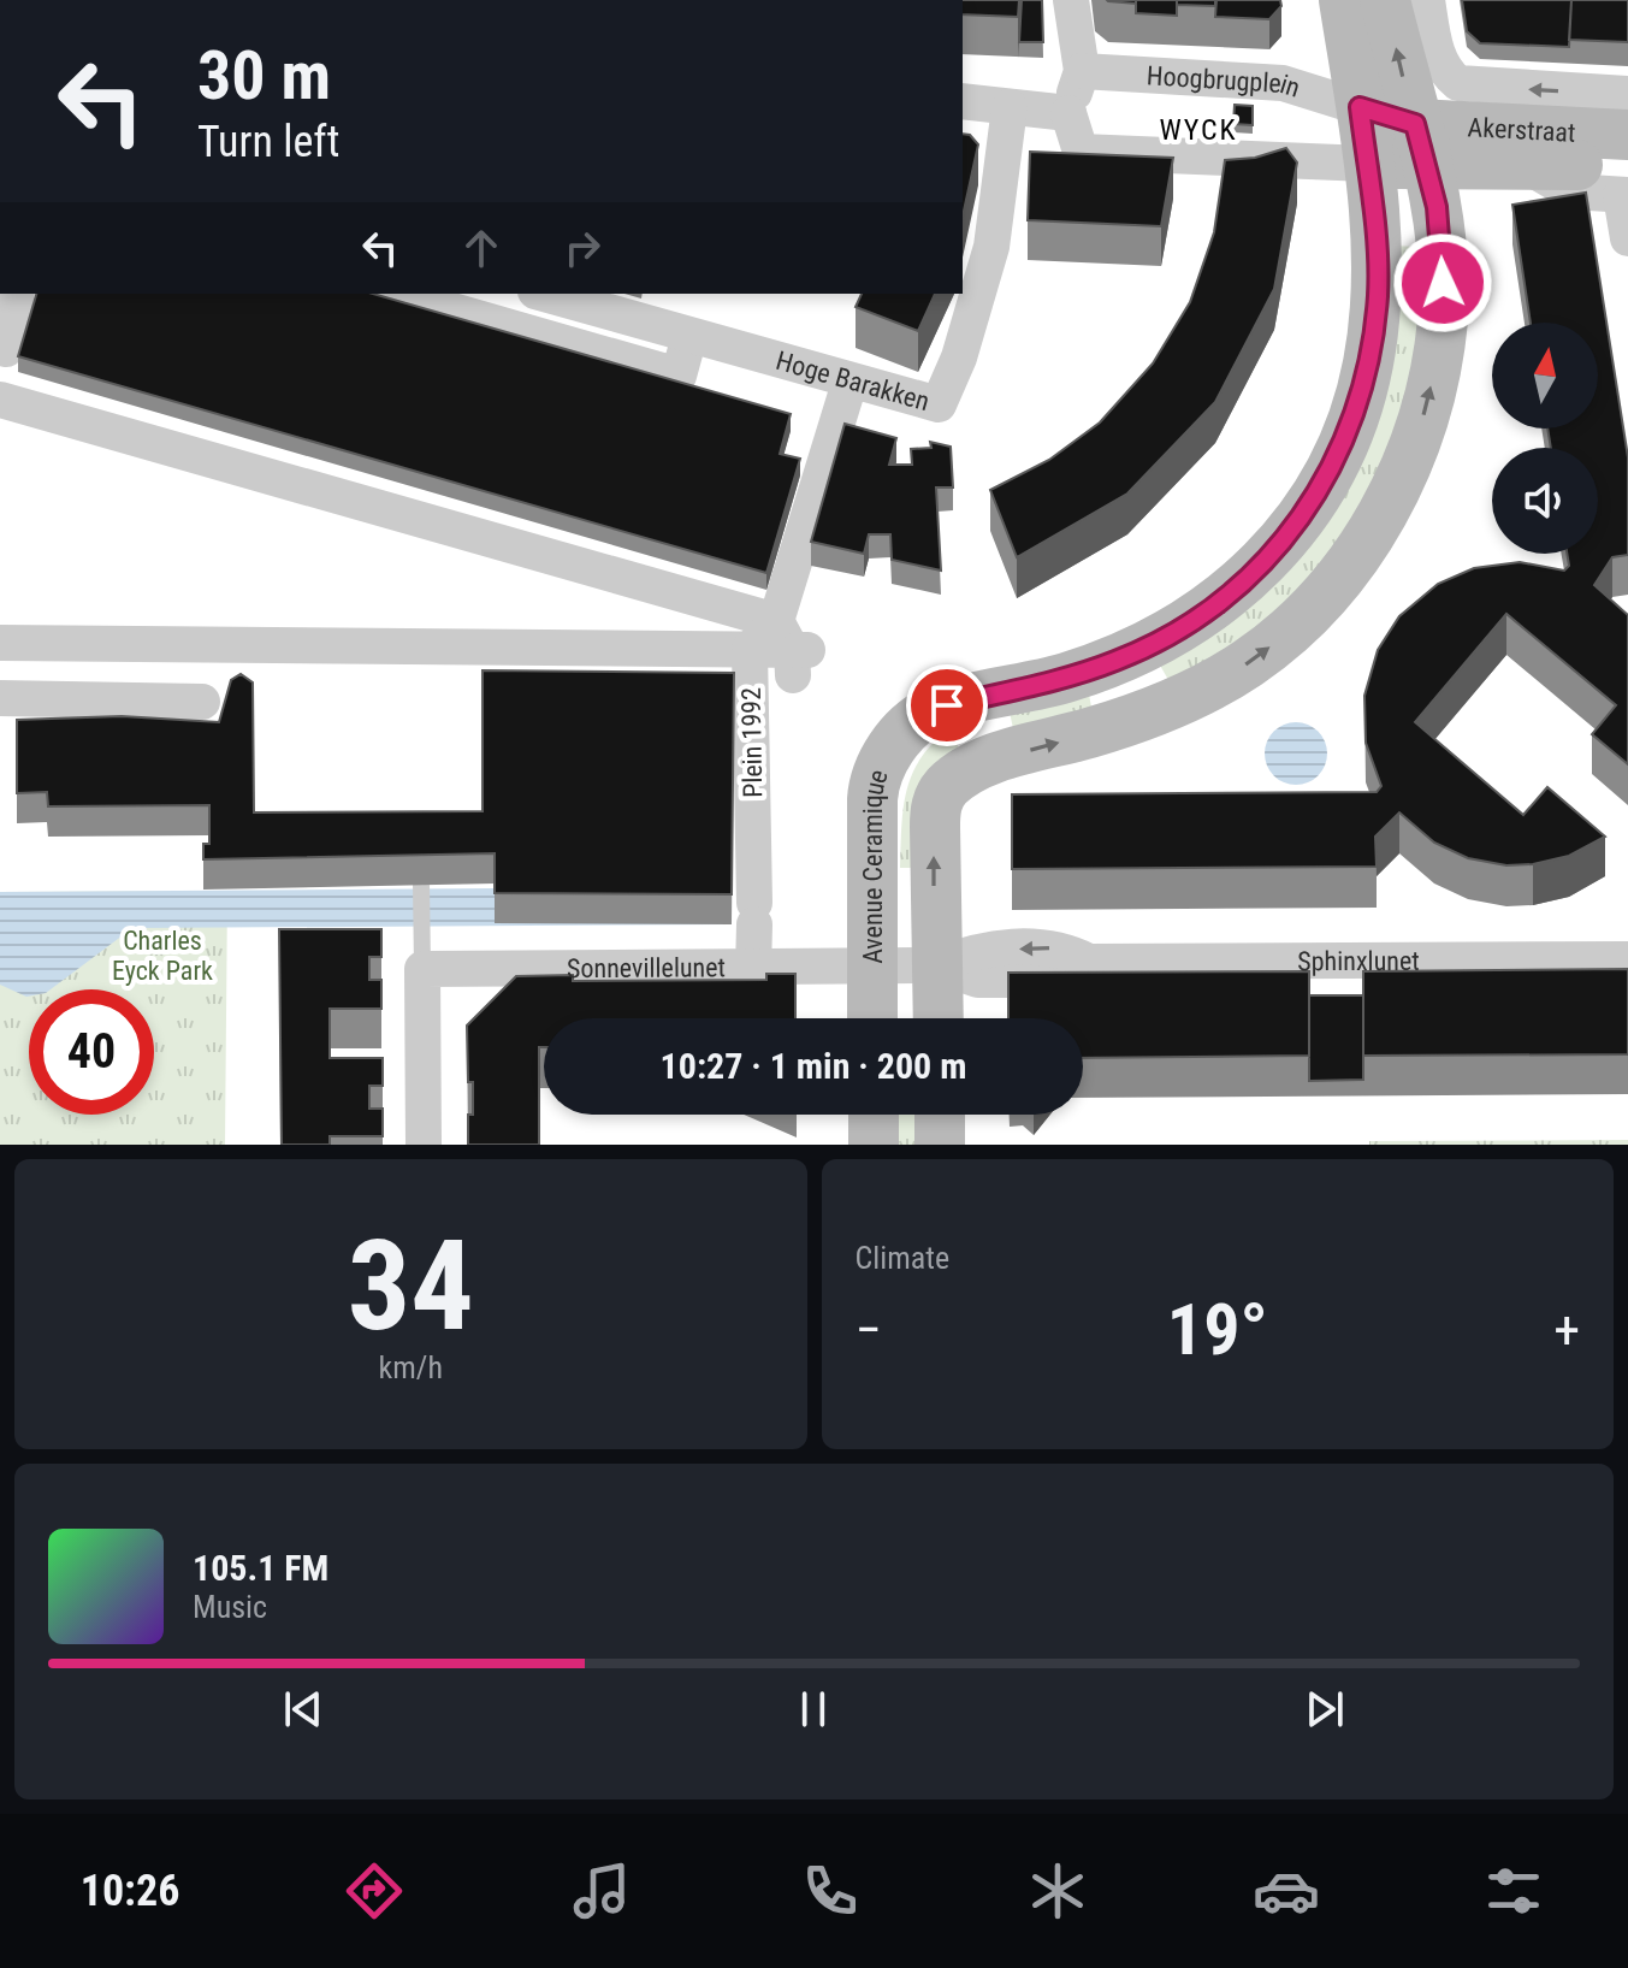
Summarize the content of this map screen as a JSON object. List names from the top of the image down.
{
  "streets": {
    "street": [
      "Hoogbrugplein",
      "Akerstraat",
      "Hoge Barakken",
      "Plein 1992",
      "Avenue Ceramique",
      "Sphinxlunet",
      "Sonnevillelunet"
    ]
  },
  "crossings": [
    ["Hoogbrugplein", "Avenue Ceramique"],
    ["Akerstraat", "Avenue Ceramique"],
    ["Plein 1992", "Sonnevillelunet"],
    ["Avenue Ceramique", "Sphinxlunet"],
    ["Avenue Ceramique", "Sonnevillelunet"],
    ["Sphinxlunet", "Sonnevillelunet"]
  ],
  "one_way": ["Avenue Ceramique"],
  "districts": ["WYCK"],
  "parks": ["Charles Eyck Park"],
  "north": "top",
  "page": {
    "turn": ["30 m", "Turn left"],
    "limit": "40",
    "trip": "10:27 · 1 min · 200 m",
    "tile": [
      ["34", "km/h"],
      "Climate"
    ],
    "heat": ["−", "19°", "+"],
    "song": ["105.1 FM", "Music"],
    "tabs": "10:26"
  }
}
